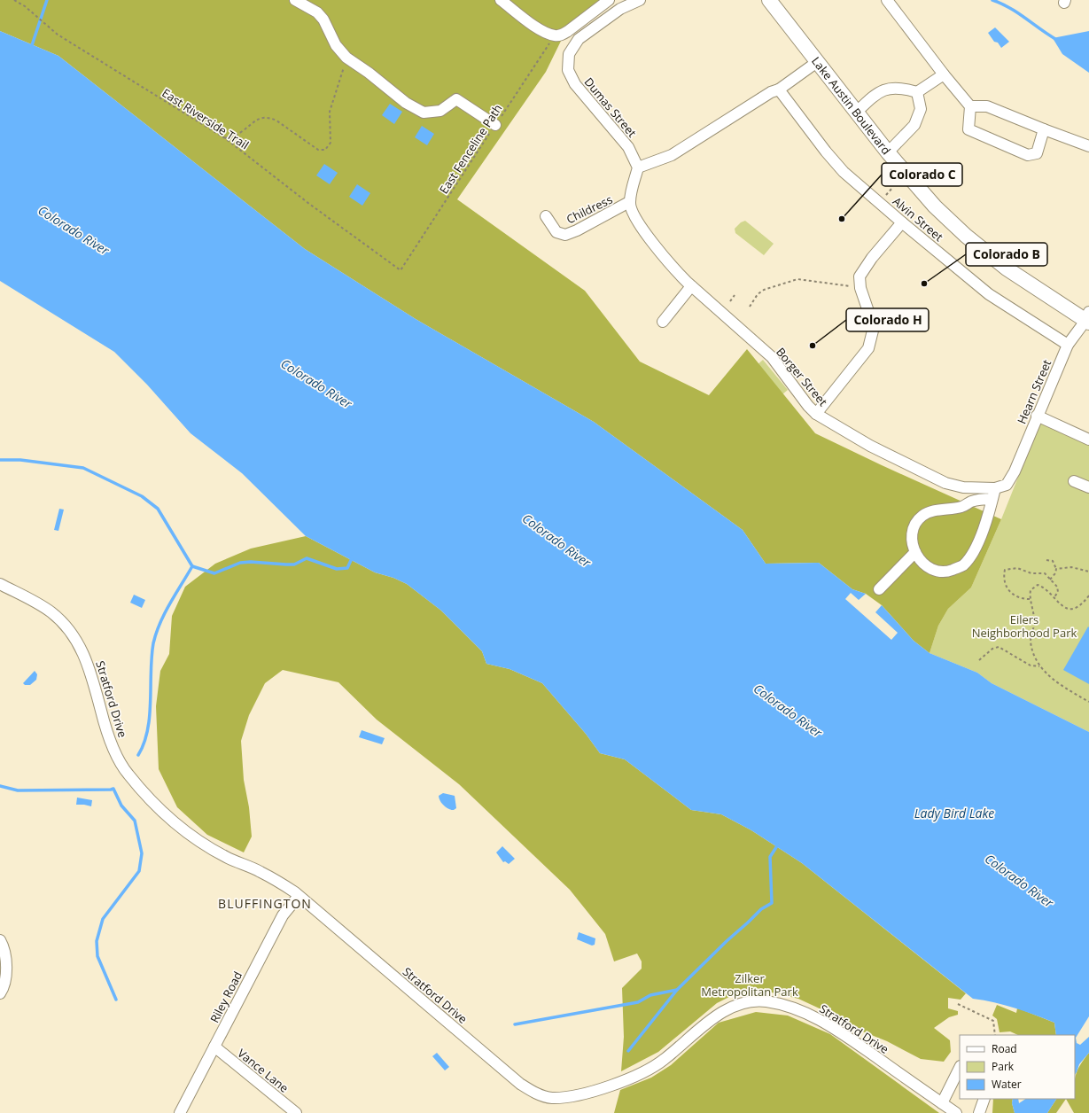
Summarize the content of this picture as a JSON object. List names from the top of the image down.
{
  "streets": {
    "main road": ["Lake Austin Boulevard"],
    "street": [
      "Dumas Street",
      "Childress",
      "Alvin Street",
      "Borger Street",
      "Hearn Street",
      "Stratford Drive",
      "Riley Road",
      "Vance Lane"
    ],
    "path": ["East Riverside Trail", "East Fenceline Path"]
  },
  "crossings": [
    ["Lake Austin Boulevard", "Hearn Street"],
    ["East Riverside Trail", "East Fenceline Path"],
    ["Childress", "Borger Street"],
    ["Alvin Street", "Hearn Street"],
    ["Borger Street", "Hearn Street"],
    ["Stratford Drive", "Riley Road"],
    ["Riley Road", "Vance Lane"]
  ],
  "districts": ["BLUFFINGTON"],
  "water": ["Colorado River", "Lady Bird Lake"],
  "parks": ["Eilers Neighborhood Park", "Zilker Metropolitan Park"],
  "places": ["Colorado C", "Colorado B", "Colorado H"],
  "legend": ["Road", "Park", "Water"]
}
